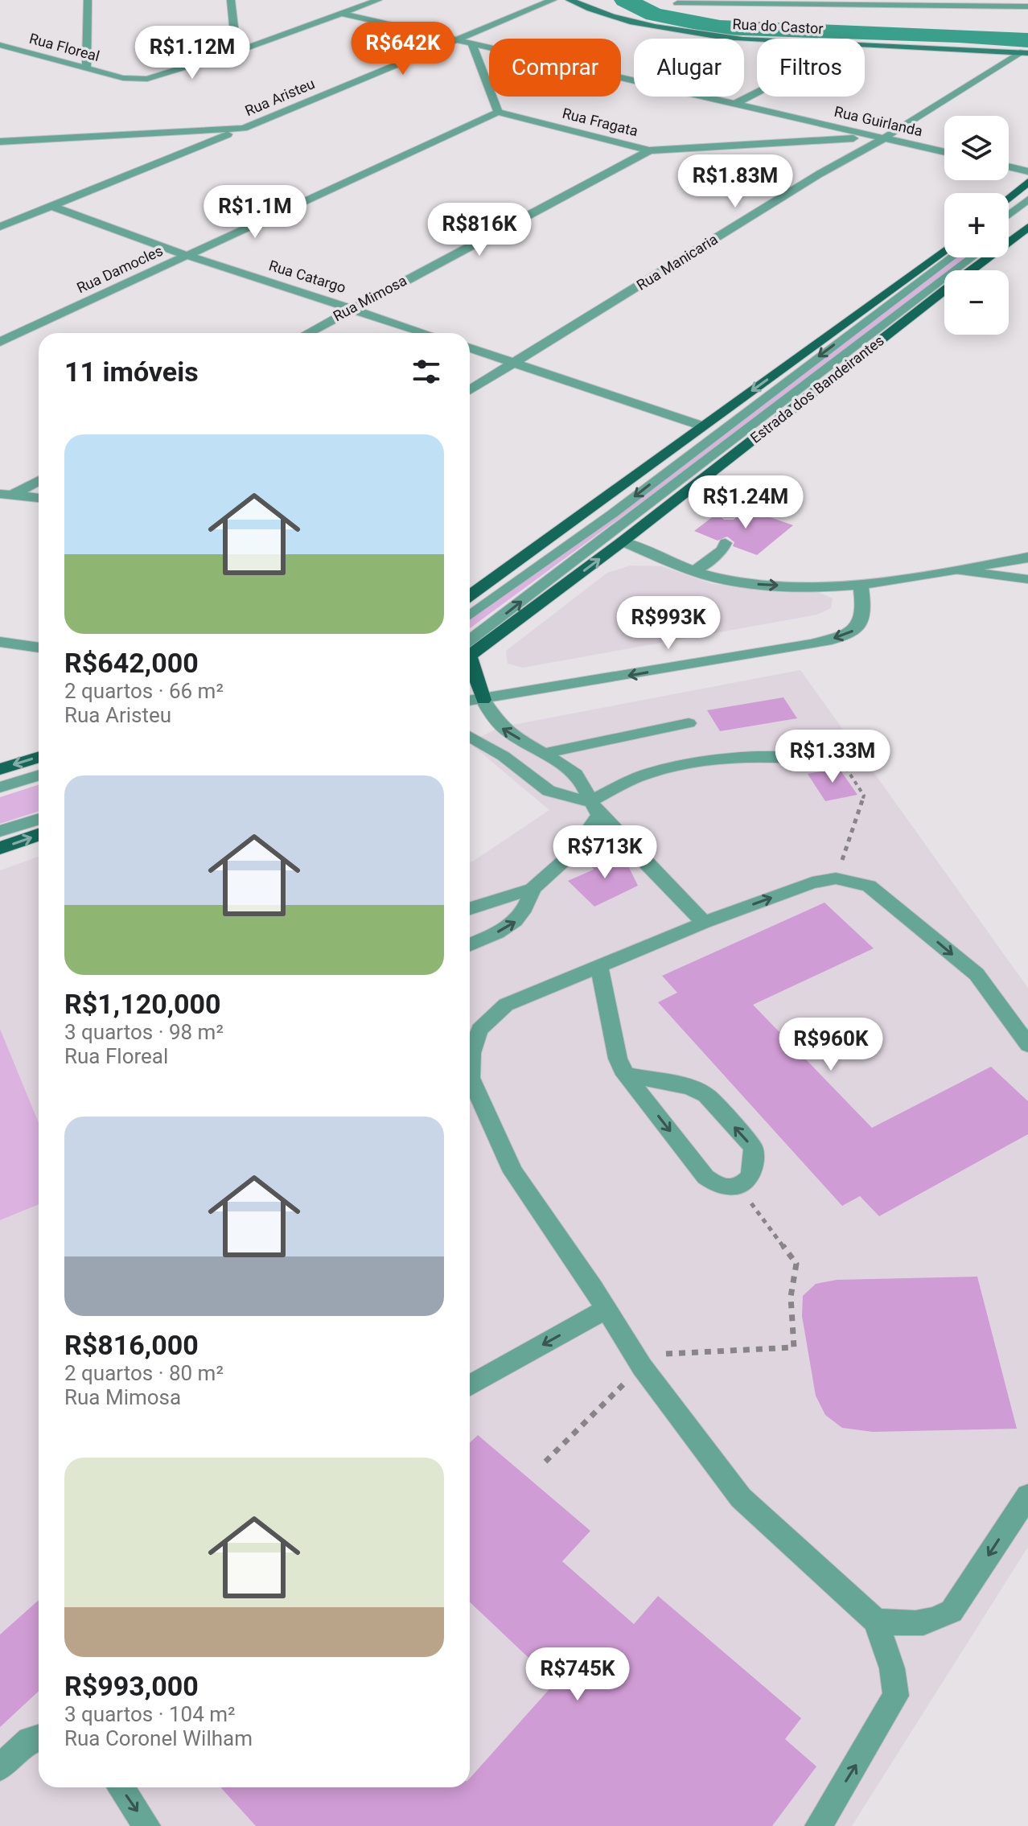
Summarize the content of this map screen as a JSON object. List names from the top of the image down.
{
  "streets": {
    "main road": ["Estrada dos Bandeirantes"],
    "street": [
      "Rua do Castor",
      "Rua Floreal",
      "Rua Aristeu",
      "Rua Guirlanda",
      "Rua Fragata",
      "Rua Manicaria",
      "Rua Damocles",
      "Rua Catargo",
      "Rua Mimosa"
    ]
  },
  "crossings": [
    ["Rua do Castor", "Rua Manicaria"],
    ["Rua Floreal", "Rua Guirlanda"],
    ["Rua Aristeu", "Rua Guirlanda"],
    ["Rua Guirlanda", "Rua Fragata"],
    ["Rua Guirlanda", "Rua Manicaria"],
    ["Rua Fragata", "Rua Manicaria"],
    ["Rua Fragata", "Rua Damocles"],
    ["Rua Fragata", "Rua Mimosa"],
    ["Rua Damocles", "Rua Catargo"],
    ["Rua Catargo", "Rua Mimosa"]
  ],
  "page": {
    "price": [
      "R$642K",
      "R$1.12M",
      "R$1.83M",
      "R$1.1M",
      "R$816K",
      "R$1.24M",
      "R$993K",
      "R$1.33M",
      "R$713K",
      "R$960K",
      "R$745K"
    ],
    "chip": ["Comprar", "Alugar", "Filtros"],
    "map_buttons": ["+", "−"],
    "heading": "11 imóveis",
    "list": [
      {
        "name": "R$642,000",
        "note": "2 quartos · 66 m² · Rua Aristeu"
      },
      {
        "name": "R$1,120,000",
        "note": "3 quartos · 98 m² · Rua Floreal"
      },
      {
        "name": "R$816,000",
        "note": "2 quartos · 80 m² · Rua Mimosa"
      },
      {
        "name": "R$993,000",
        "note": "3 quartos · 104 m² · Rua Coronel Wilham"
      }
    ]
  }
}
